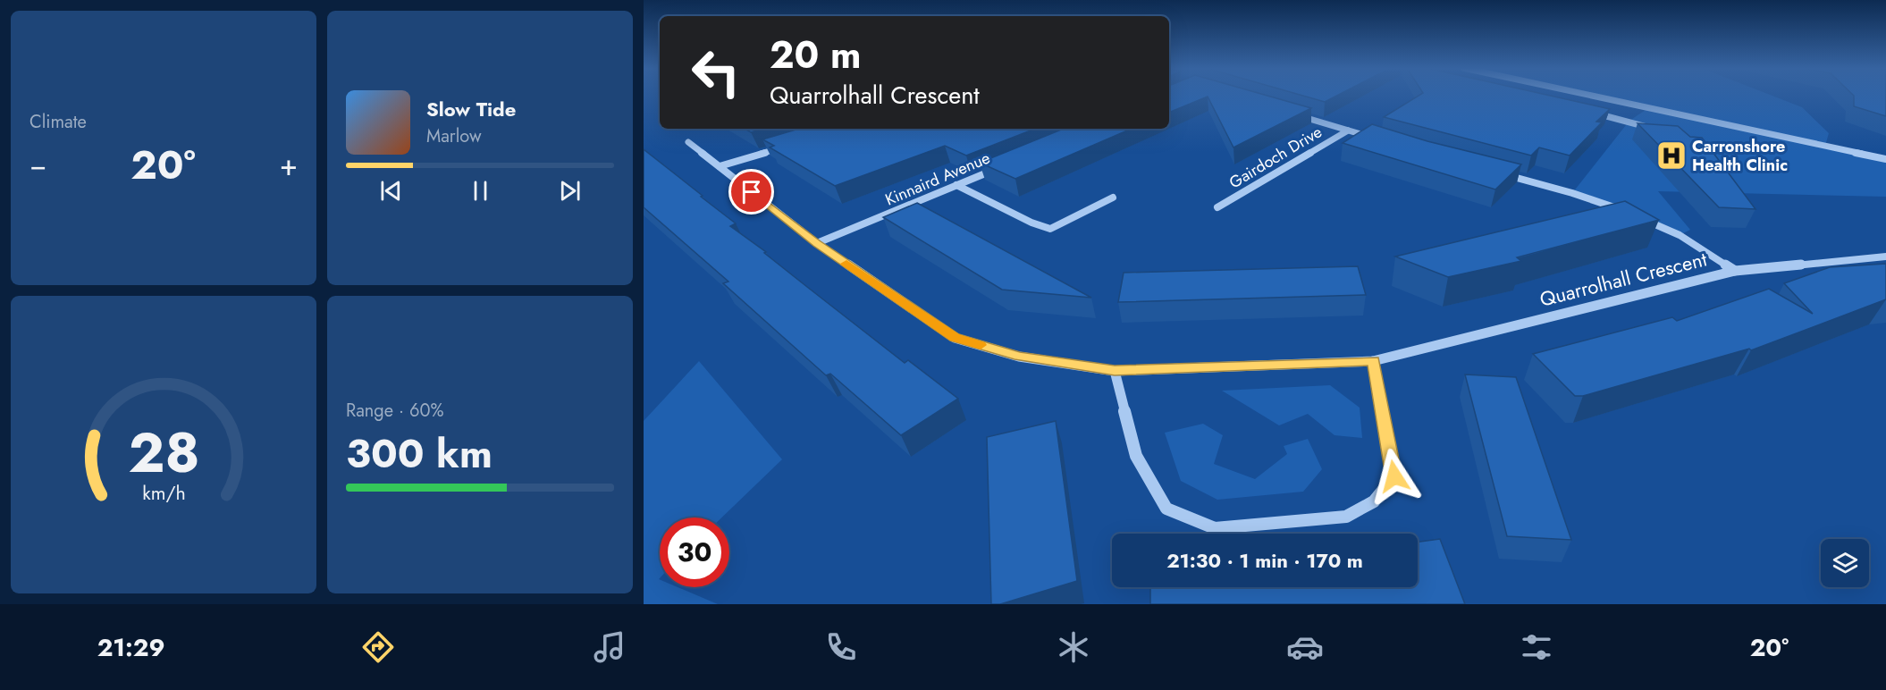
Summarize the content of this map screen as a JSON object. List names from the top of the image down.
{
  "streets": {
    "street": ["Gairdoch Drive", "Kinnaird Avenue", "Quarrolhall Crescent"]
  },
  "crossings": [
    ["Kinnaird Avenue", "Quarrolhall Crescent"]
  ],
  "places": {
    "hospital": ["Carronshore Health Clinic"]
  },
  "page": {
    "tile": [
      "Climate",
      ["Range · 60%", "300 km"]
    ],
    "turn": ["20 m", "Quarrolhall Crescent"],
    "song": ["Slow Tide", "Marlow"],
    "heat": ["−", "20°", "+"],
    "limit": "30",
    "trip": "21:30 · 1 min · 170 m",
    "tabs": ["21:29", "20°"],
    "gauge": ["28", "km/h"]
  }
}
